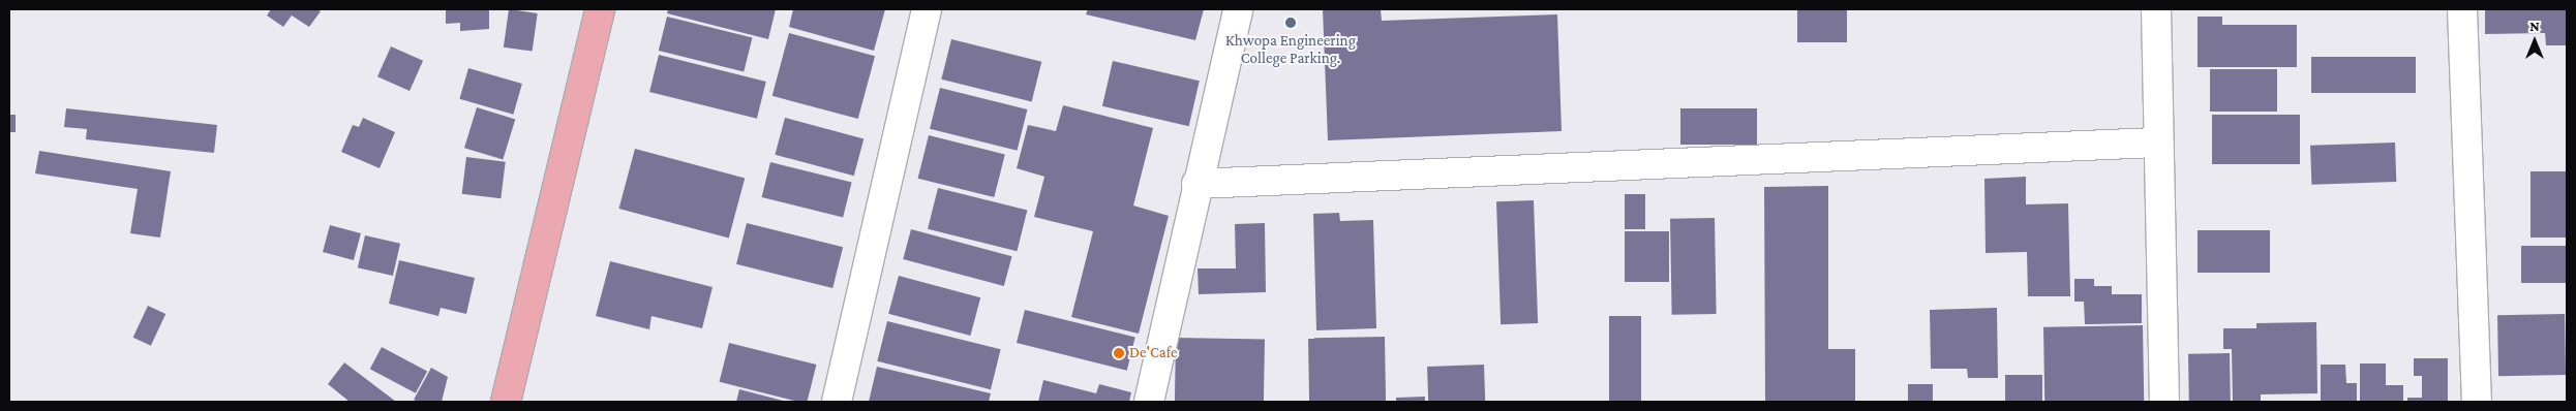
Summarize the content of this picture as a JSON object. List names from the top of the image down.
{
  "places": ["Khwopa Engineering College Parking.", "De'Cafe"],
  "north": "top"
}
